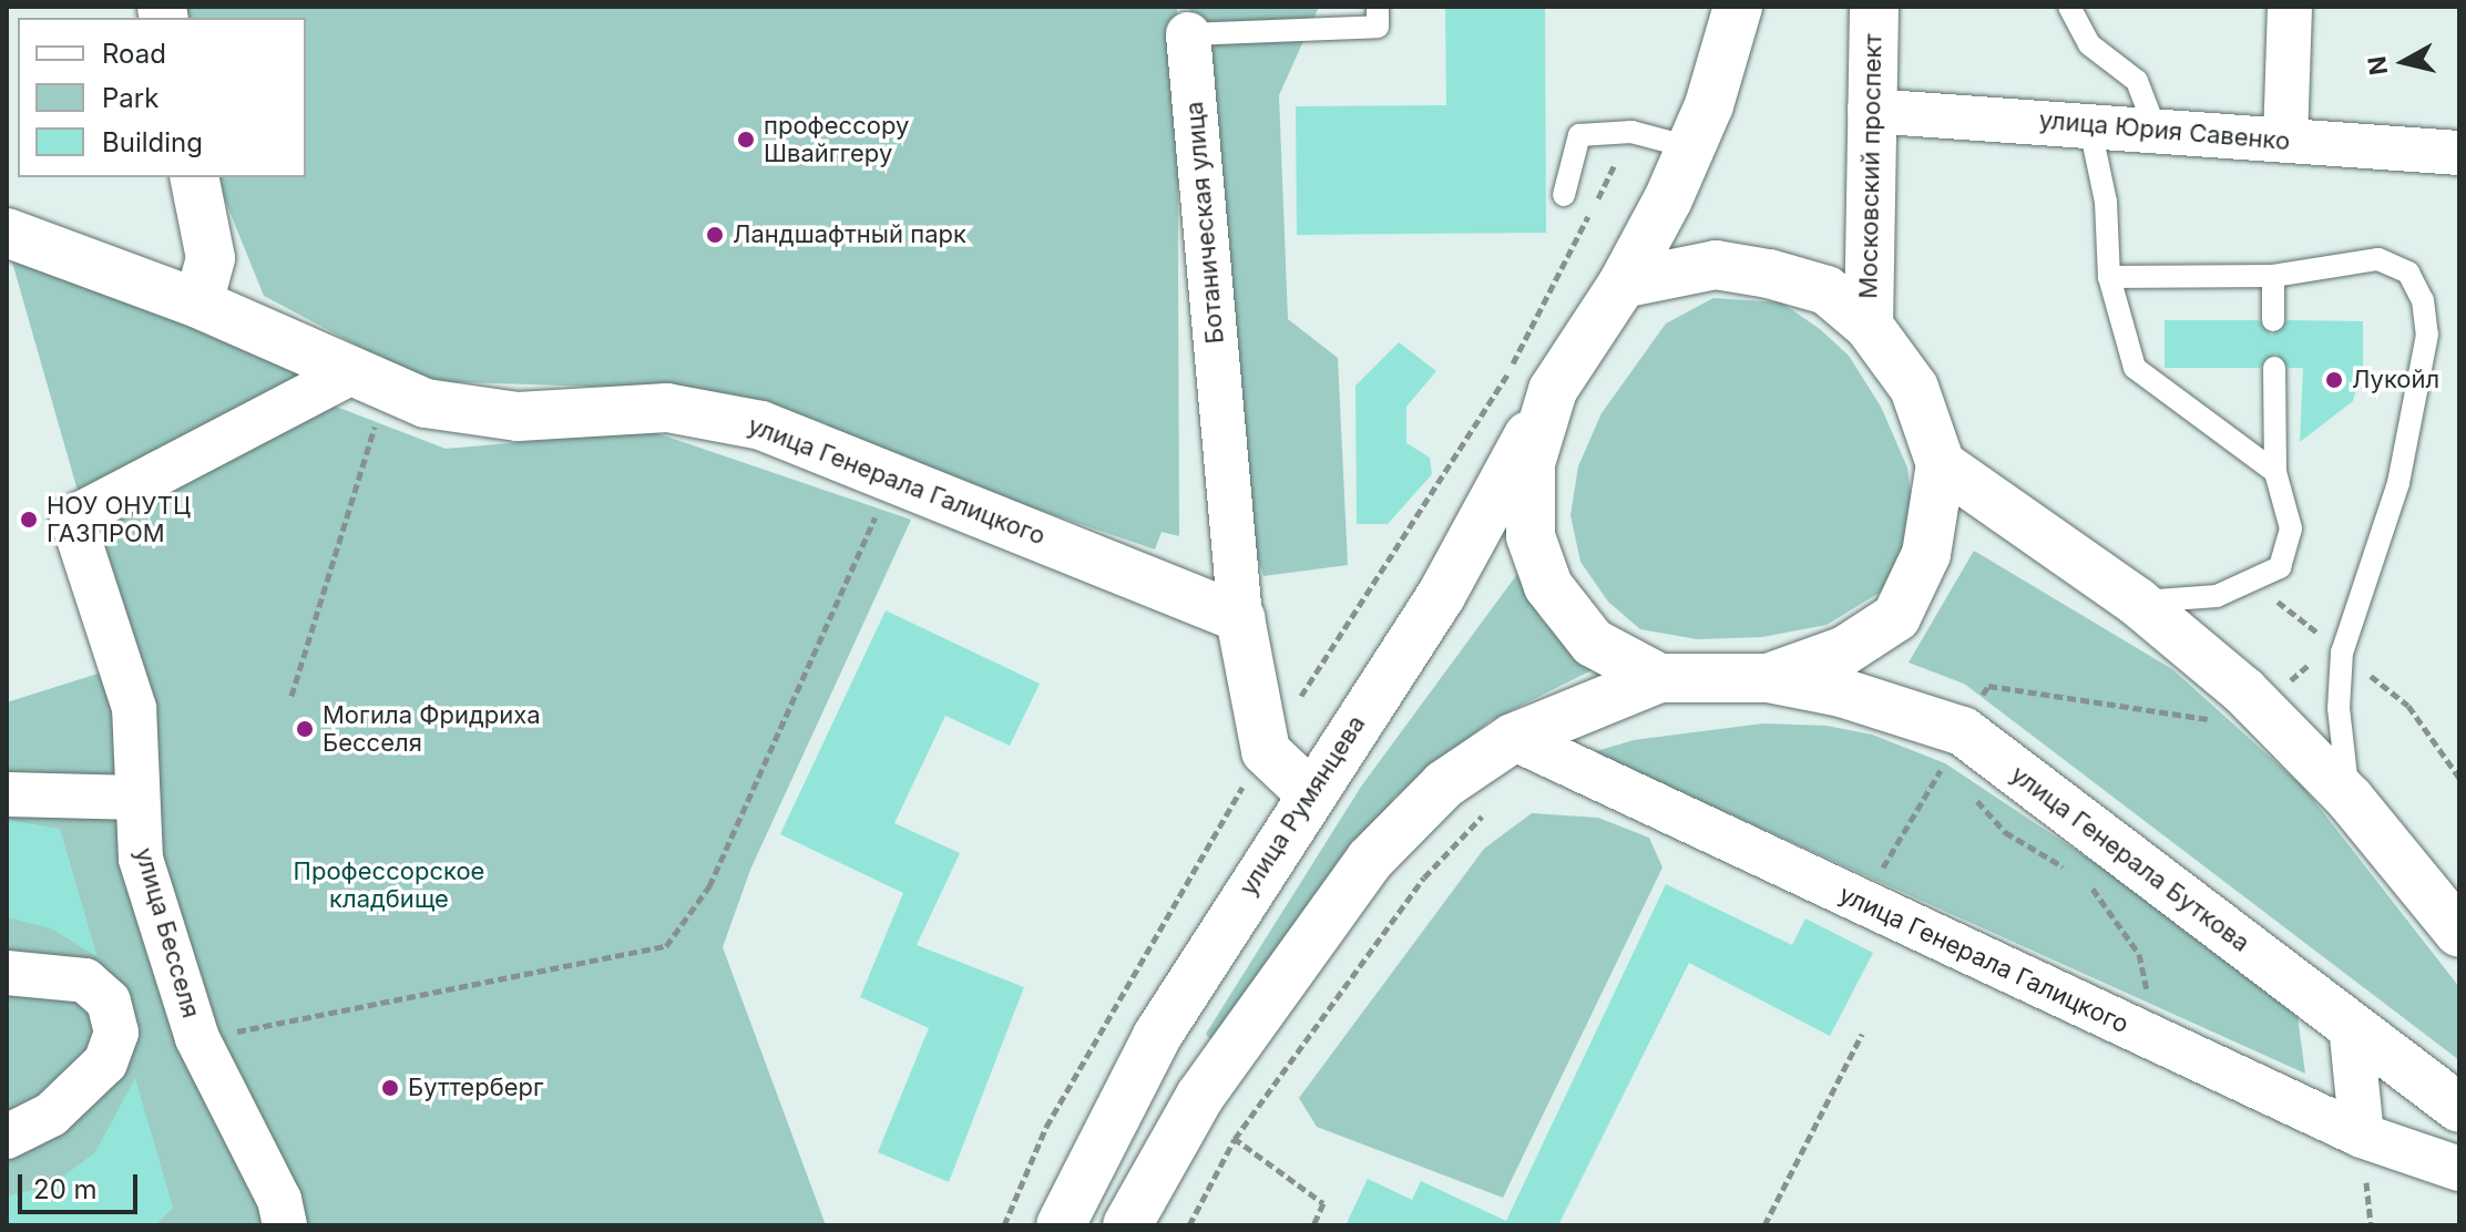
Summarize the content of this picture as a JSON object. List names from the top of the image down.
{
  "streets": {
    "main road": [
      "Московский проспект",
      "улица Генерала Галицкого",
      "улица Румянцева",
      "улица Генерала Буткова"
    ],
    "street": ["улица Юрия Савенко", "Ботаническая улица", "улица Бесселя"]
  },
  "crossings": [
    ["улица Юрия Савенко", "Московский проспект"],
    ["Московский проспект", "улица Румянцева"],
    ["Московский проспект", "улица Генерала Буткова"],
    ["Ботаническая улица", "улица Генерала Галицкого"],
    ["улица Генерала Галицкого", "улица Бесселя"]
  ],
  "parks": ["Профессорское кладбище"],
  "places": [
    "профессору Швайггеру",
    "Ландшафтный парк",
    "Лукойл",
    "НОУ ОНУТЦ ГАЗПРОМ",
    "Могила Фридриха Бесселя",
    "Буттерберг"
  ],
  "legend": ["Road", "Park", "Building"],
  "scale_bar": "20 m",
  "north": "left"
}
